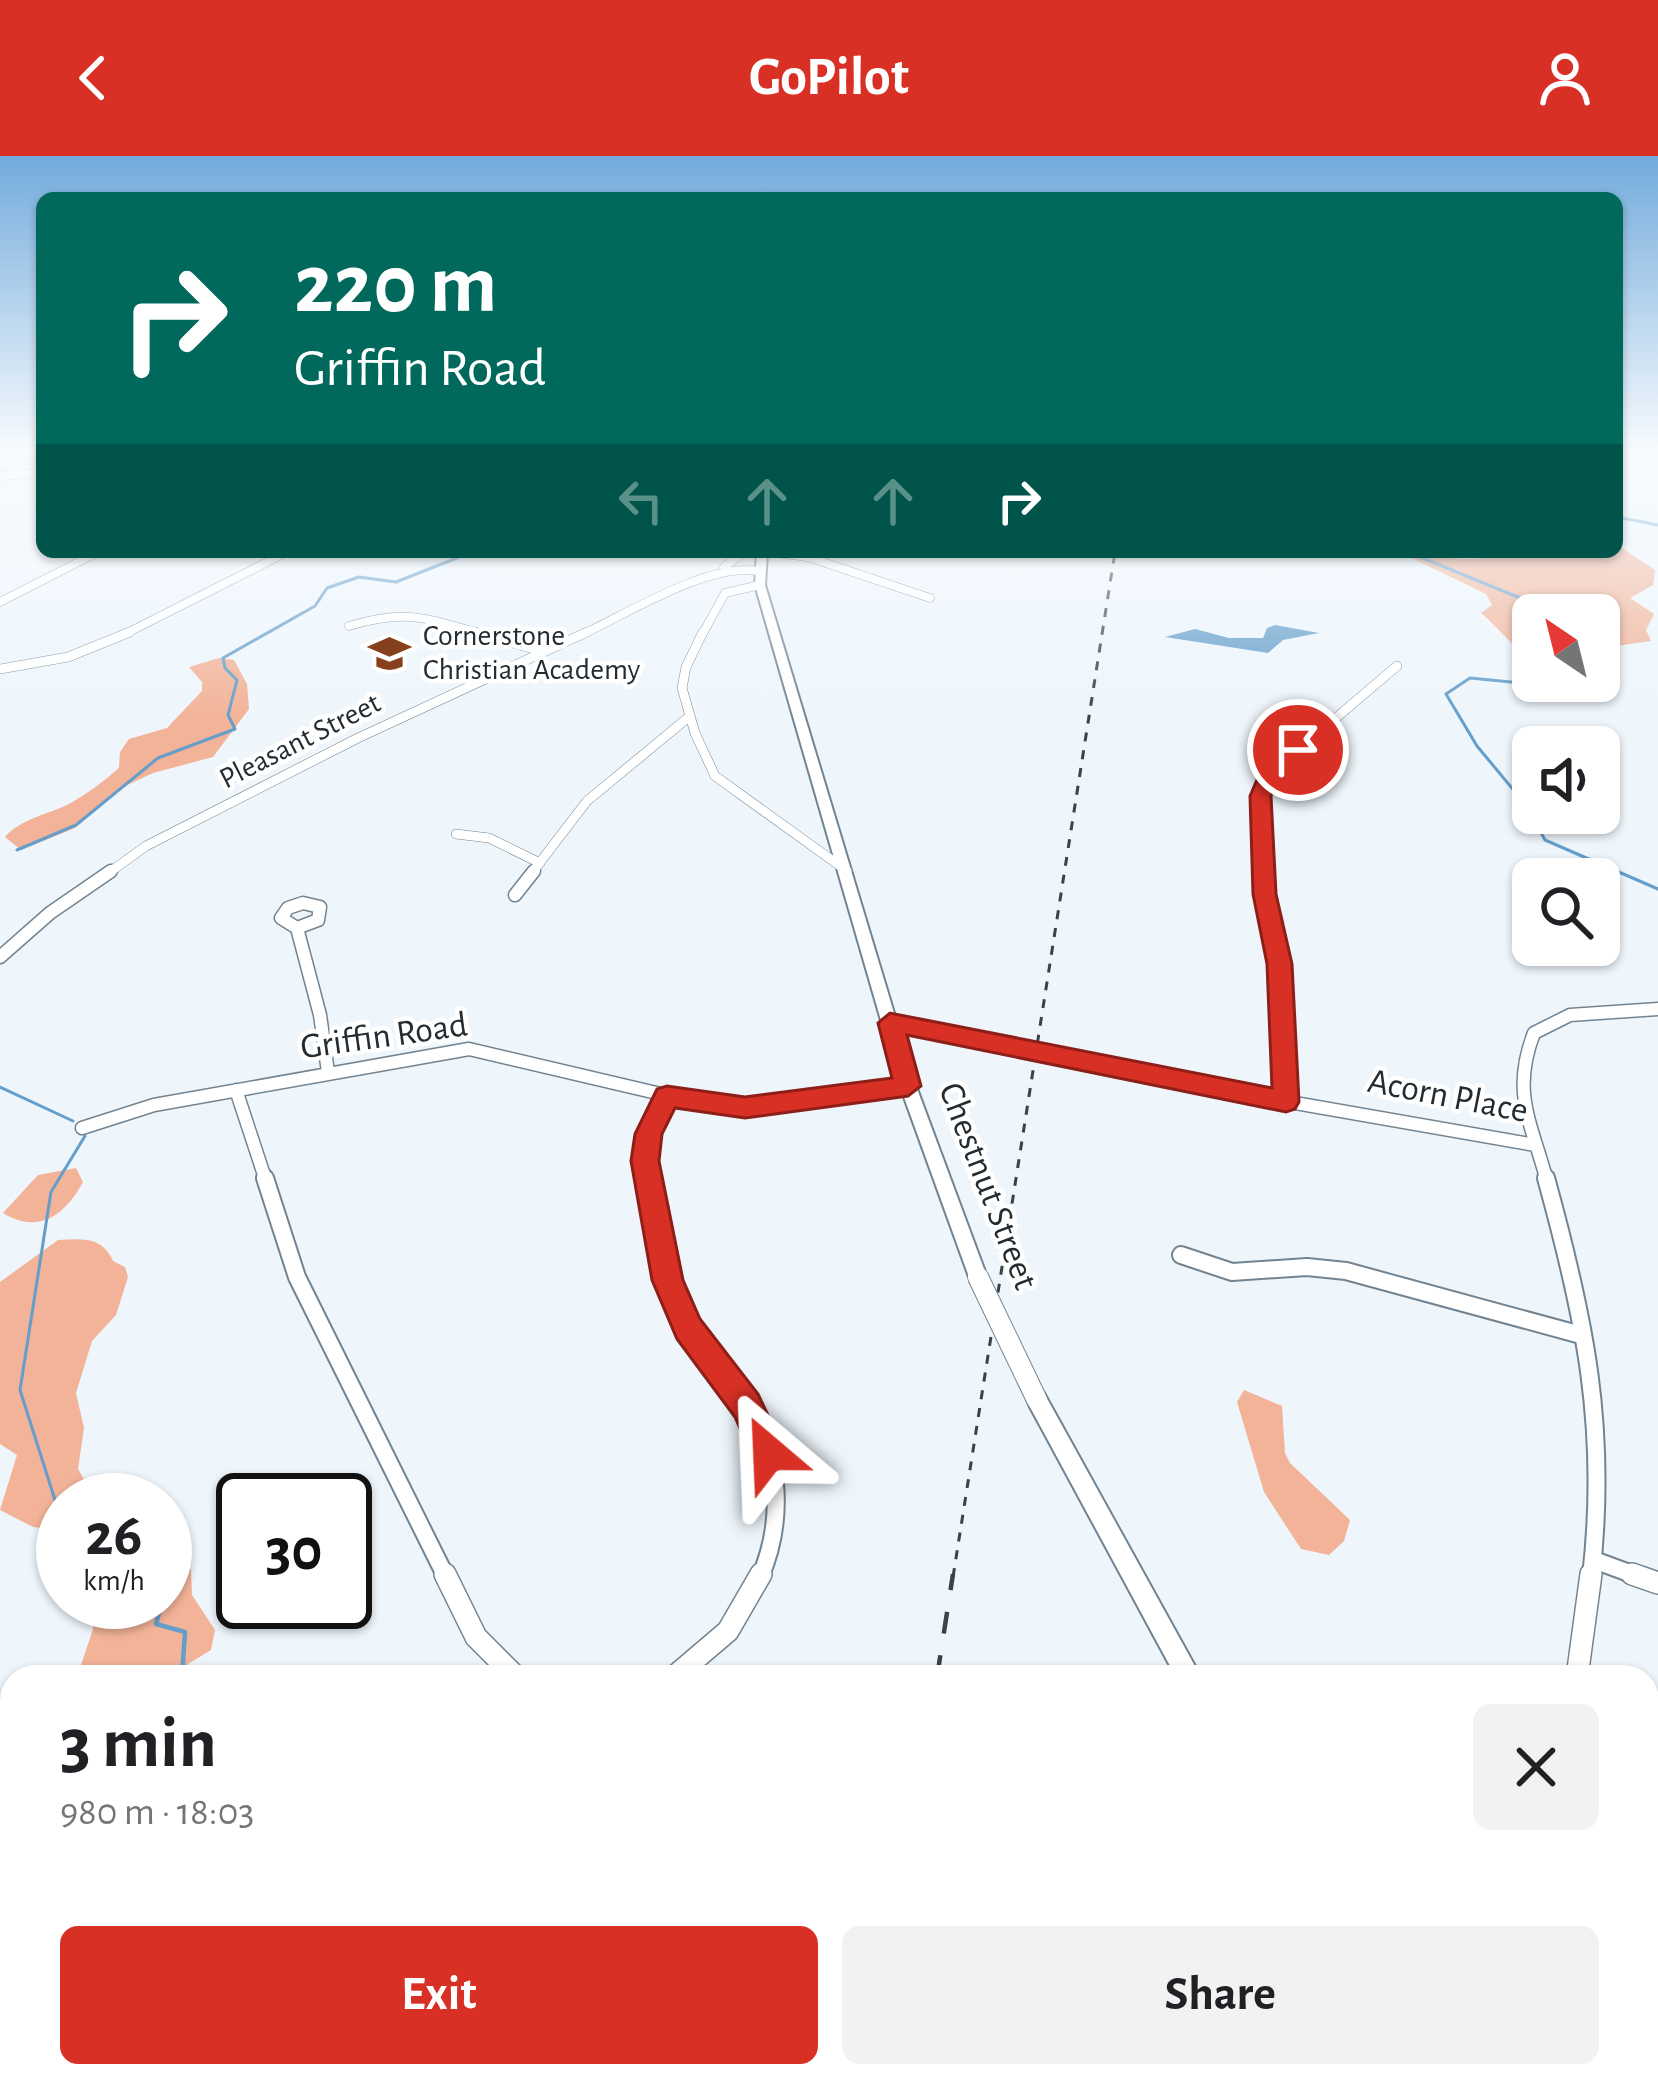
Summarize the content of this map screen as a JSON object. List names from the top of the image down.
{
  "streets": {
    "main road": ["Chestnut Street"],
    "street": ["Pleasant Street", "Griffin Road", "Acorn Place"]
  },
  "crossings": [
    ["Pleasant Street", "Chestnut Street"],
    ["Griffin Road", "Chestnut Street"],
    ["Acorn Place", "Chestnut Street"]
  ],
  "places": {
    "school or university": ["Cornerstone Christian Academy"]
  },
  "north": "top left",
  "page": {
    "header": "GoPilot",
    "turn": ["220 m", "Griffin Road"],
    "speed": "26 km/h",
    "limit": "30",
    "heading": ["3 min", "980 m · 18:03"],
    "buttons": ["Exit", "Share"]
  }
}
